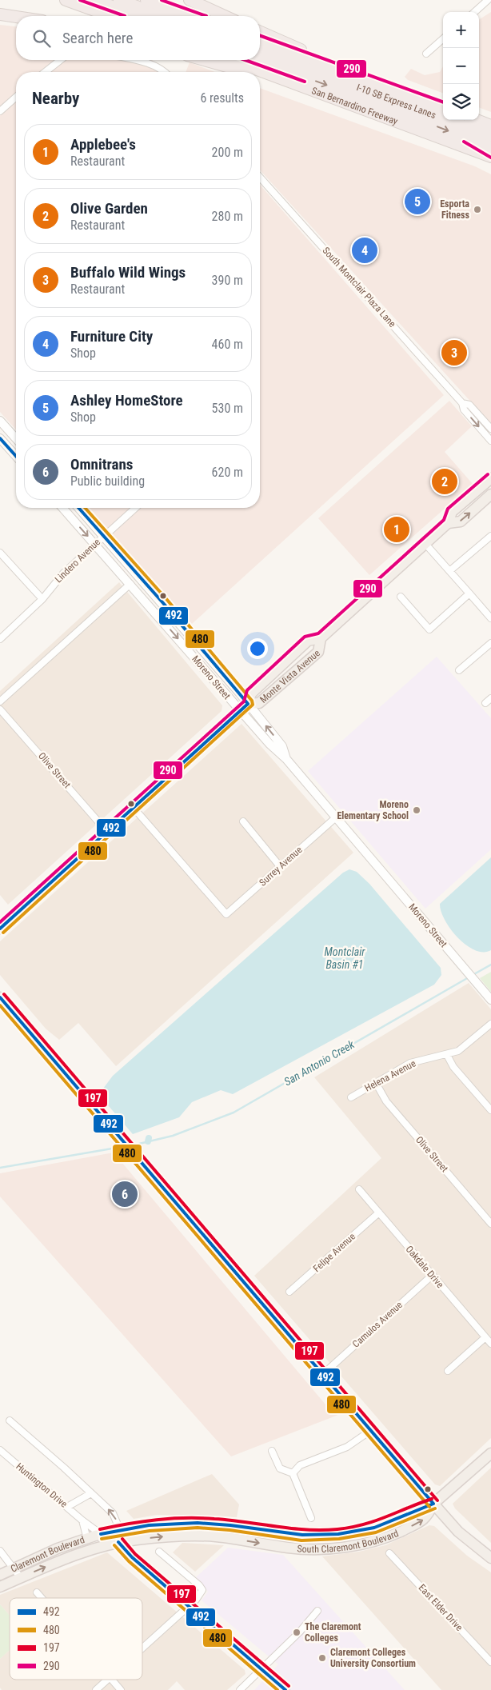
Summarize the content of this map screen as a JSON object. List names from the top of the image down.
{
  "streets": {
    "highway": ["I-10 SB Express Lanes", "San Bernardino Freeway"],
    "main road": ["Monte Vista Avenue", "South Claremont Boulevard", "Claremont Boulevard"],
    "street": [
      "South Montclair Plaza Lane",
      "Lindero Avenue",
      "Moreno Street",
      "Olive Street",
      "Surrey Avenue",
      "Helena Avenue",
      "Felipe Avenue",
      "Oakdale Drive",
      "Camulos Avenue",
      "Huntington Drive",
      "East Elder Drive"
    ]
  },
  "crossings": [
    ["Lindero Avenue", "Moreno Street"],
    ["Monte Vista Avenue", "Moreno Street"],
    ["Monte Vista Avenue", "Olive Street"],
    ["Monte Vista Avenue", "Surrey Avenue"],
    ["Moreno Street", "Surrey Avenue"],
    ["Olive Street", "Helena Avenue"],
    ["Felipe Avenue", "Oakdale Drive"],
    ["Oakdale Drive", "Camulos Avenue"],
    ["Huntington Drive", "Claremont Boulevard"],
    ["South Claremont Boulevard", "Claremont Boulevard"]
  ],
  "water": ["Montclair Basin #1", "San Antonio Creek"],
  "places": [
    "Esporta Fitness",
    "Moreno Elementary School",
    "The Claremont Colleges",
    "Claremont Colleges University Consortium"
  ],
  "lines": [
    "transit line 290",
    "transit line 492",
    "transit line 480",
    "transit line 197"
  ],
  "legend": [
    "492",
    "480",
    "197",
    "290"
  ],
  "page": {
    "map_buttons": ["+", "−"],
    "search": "Search here",
    "heading": ["Nearby", "6 results"],
    "list": [
      {
        "mark": "1",
        "name": "Applebee's",
        "note": "Restaurant",
        "value": "200 m"
      },
      {
        "mark": "2",
        "name": "Olive Garden",
        "note": "Restaurant",
        "value": "280 m"
      },
      {
        "mark": "3",
        "name": "Buffalo Wild Wings",
        "note": "Restaurant",
        "value": "390 m"
      },
      {
        "mark": "4",
        "name": "Furniture City",
        "note": "Shop",
        "value": "460 m"
      },
      {
        "mark": "5",
        "name": "Ashley HomeStore",
        "note": "Shop",
        "value": "530 m"
      },
      {
        "mark": "6",
        "name": "Omnitrans",
        "note": "Public building",
        "value": "620 m"
      }
    ],
    "pins": [
      "5",
      "4",
      "3",
      "2",
      "1",
      "6"
    ]
  }
}
